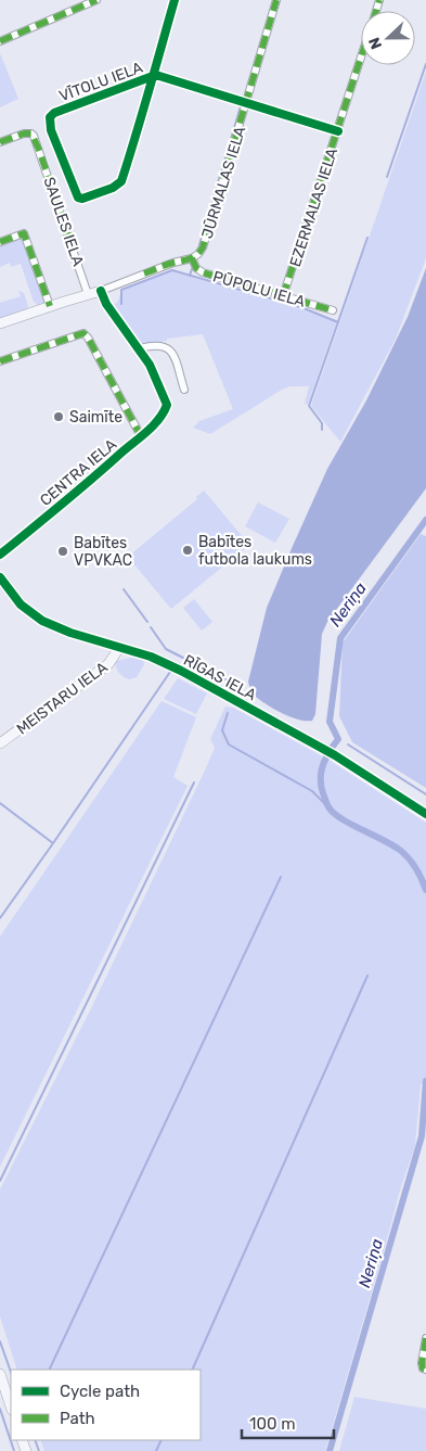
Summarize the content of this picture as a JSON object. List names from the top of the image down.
{
  "streets": {
    "main road": ["RĪGAS IELA", "MEISTARU IELA"],
    "street": [
      "VĪTOLU IELA",
      "JŪRMALAS IELA",
      "EZERMALAS IELA",
      "SAULES IELA",
      "PŪPOLU IELA",
      "CENTRA IELA"
    ]
  },
  "crossings": [
    ["VĪTOLU IELA", "JŪRMALAS IELA"],
    ["VĪTOLU IELA", "EZERMALAS IELA"],
    ["JŪRMALAS IELA", "PŪPOLU IELA"],
    ["EZERMALAS IELA", "PŪPOLU IELA"],
    ["RĪGAS IELA", "MEISTARU IELA"]
  ],
  "water": ["Neriņa"],
  "places": ["Saimīte", "Babītes futbola laukums", "Babītes VPVKAC"],
  "legend": ["Cycle path", "Path"],
  "scale_bar": "100 m",
  "north": "left"
}
